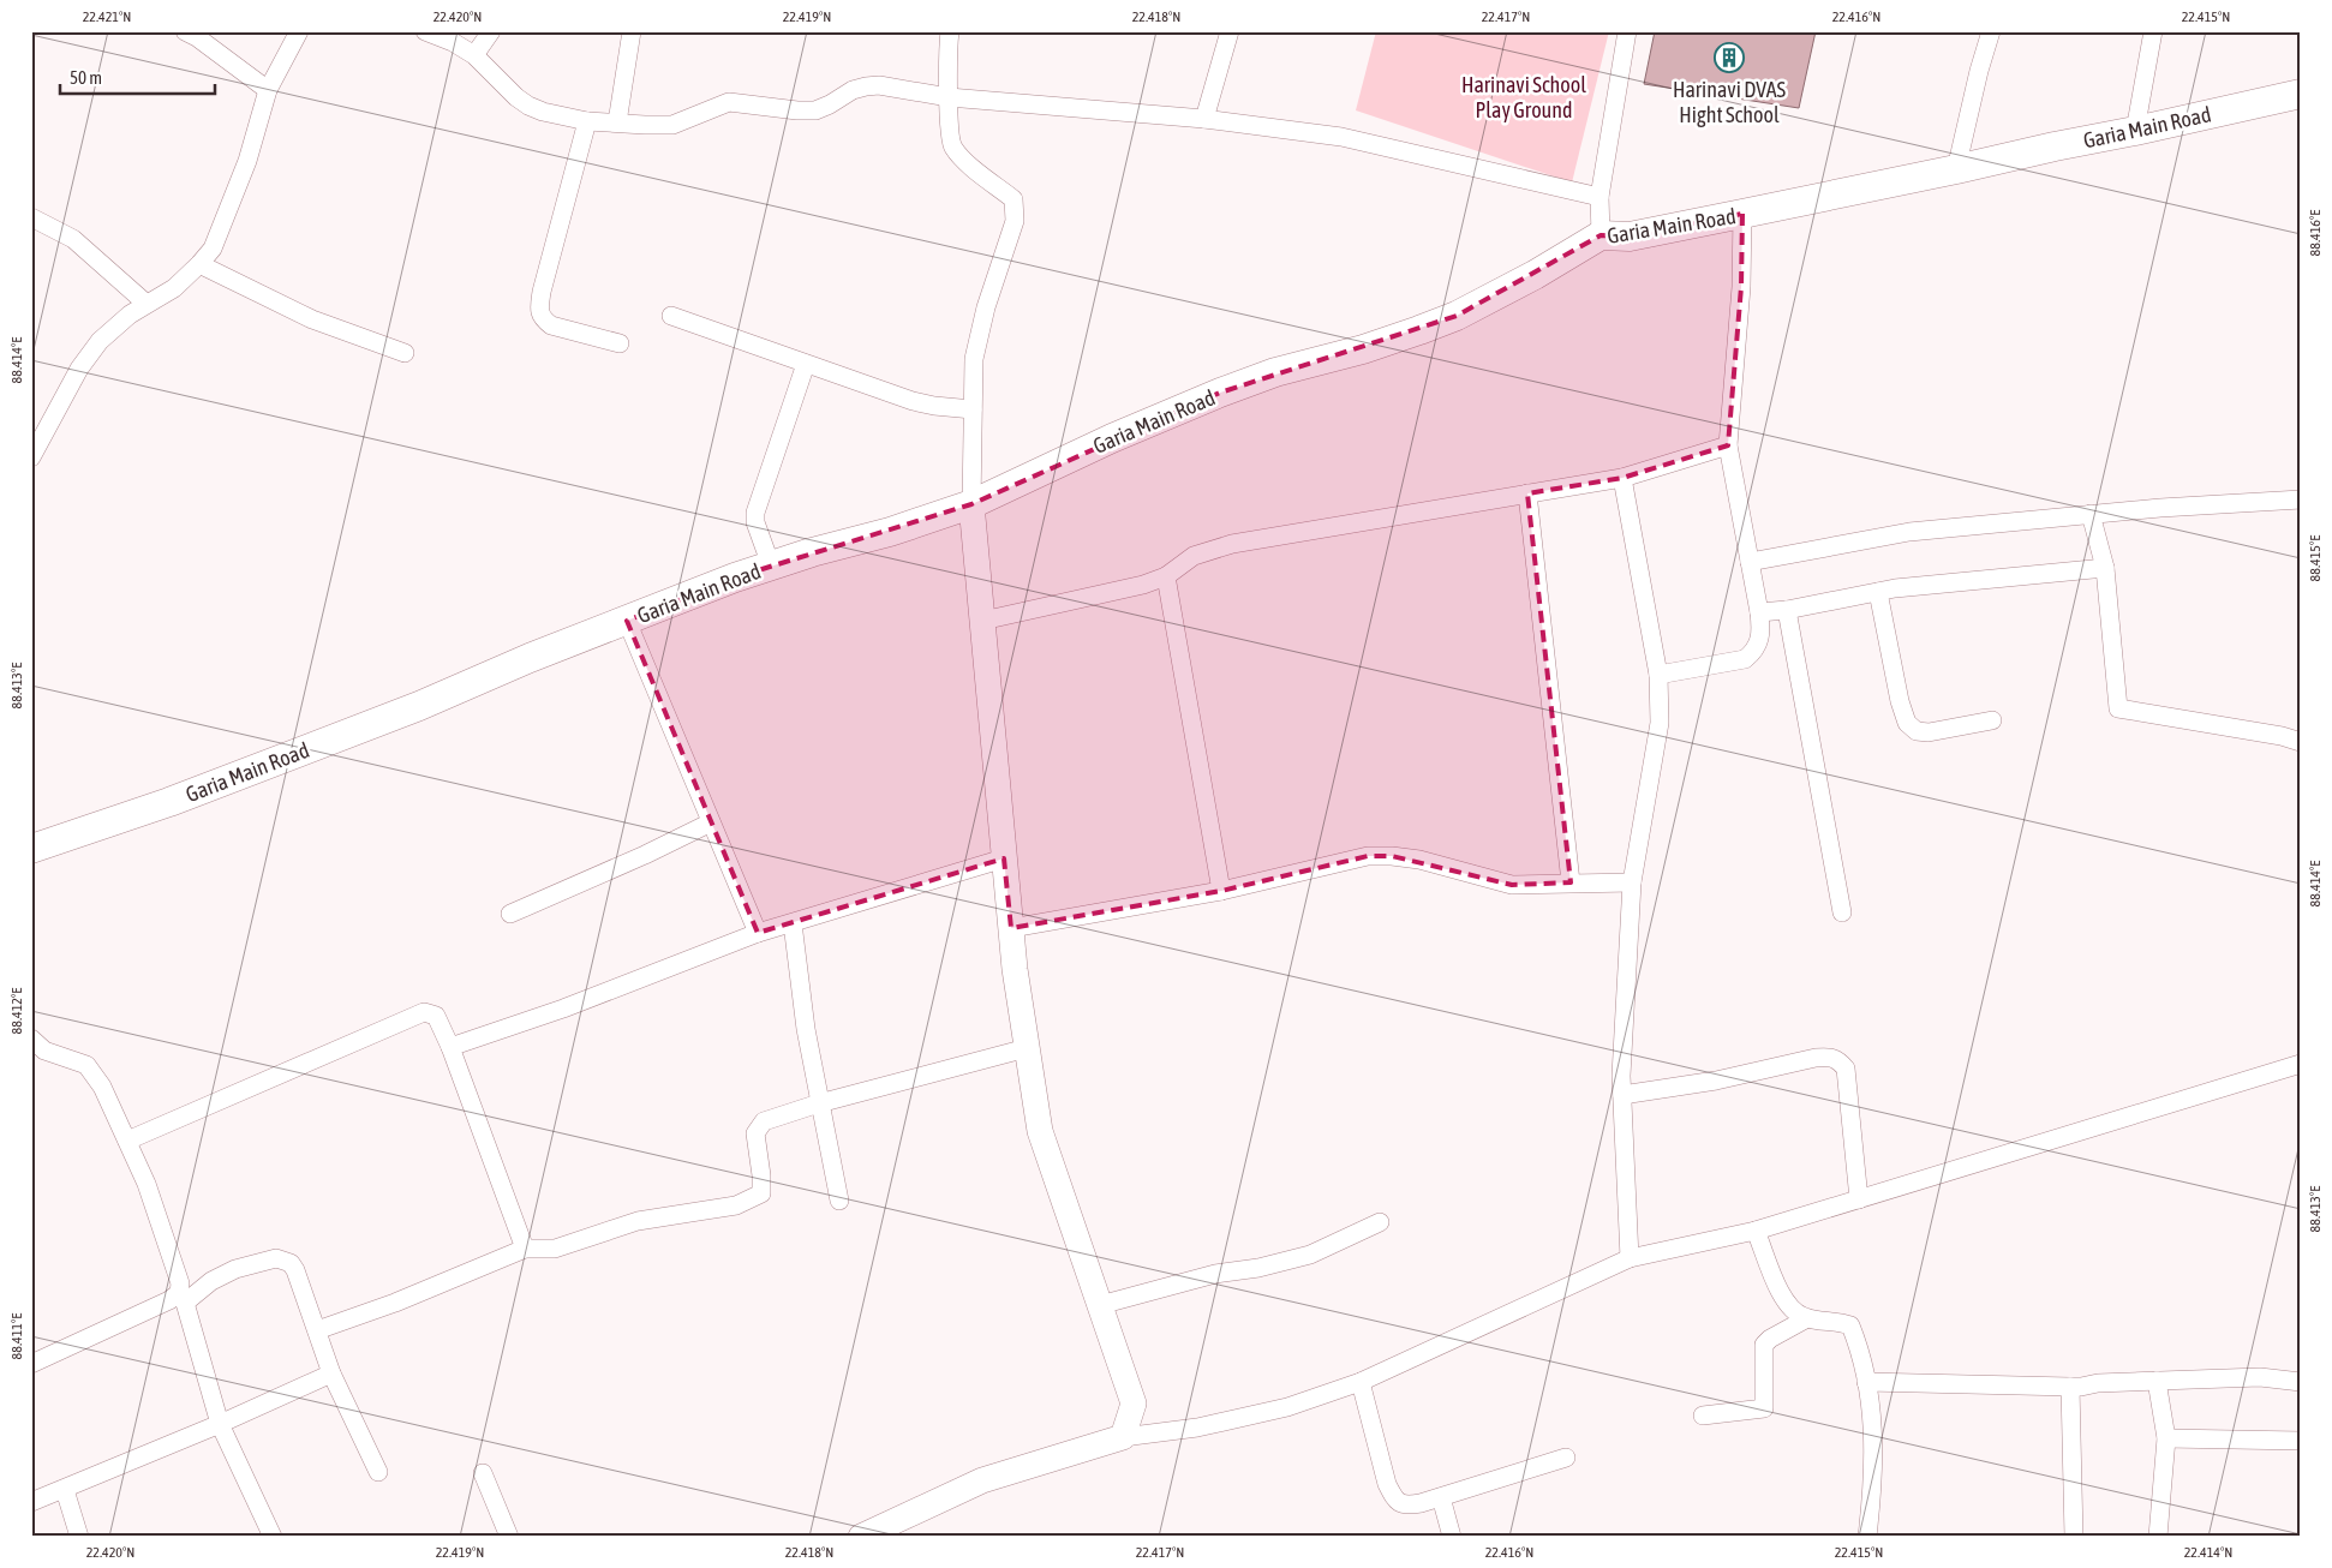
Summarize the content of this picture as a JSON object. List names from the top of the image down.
{
  "streets": {
    "main road": ["Garia Main Road"]
  },
  "parks": ["Harinavi School Play Ground"],
  "places": {
    "building": ["Harinavi DVAS Hight School"]
  },
  "scale_bar": "50 m",
  "coordinates": [
    "22.421°N",
    "22.420°N",
    "22.419°N",
    "22.418°N",
    "22.417°N",
    "22.416°N",
    "22.415°N",
    "88.416°E",
    "88.414°E",
    "88.415°E",
    "88.413°E",
    "88.412°E",
    "88.411°E",
    "22.414°N"
  ]
}
